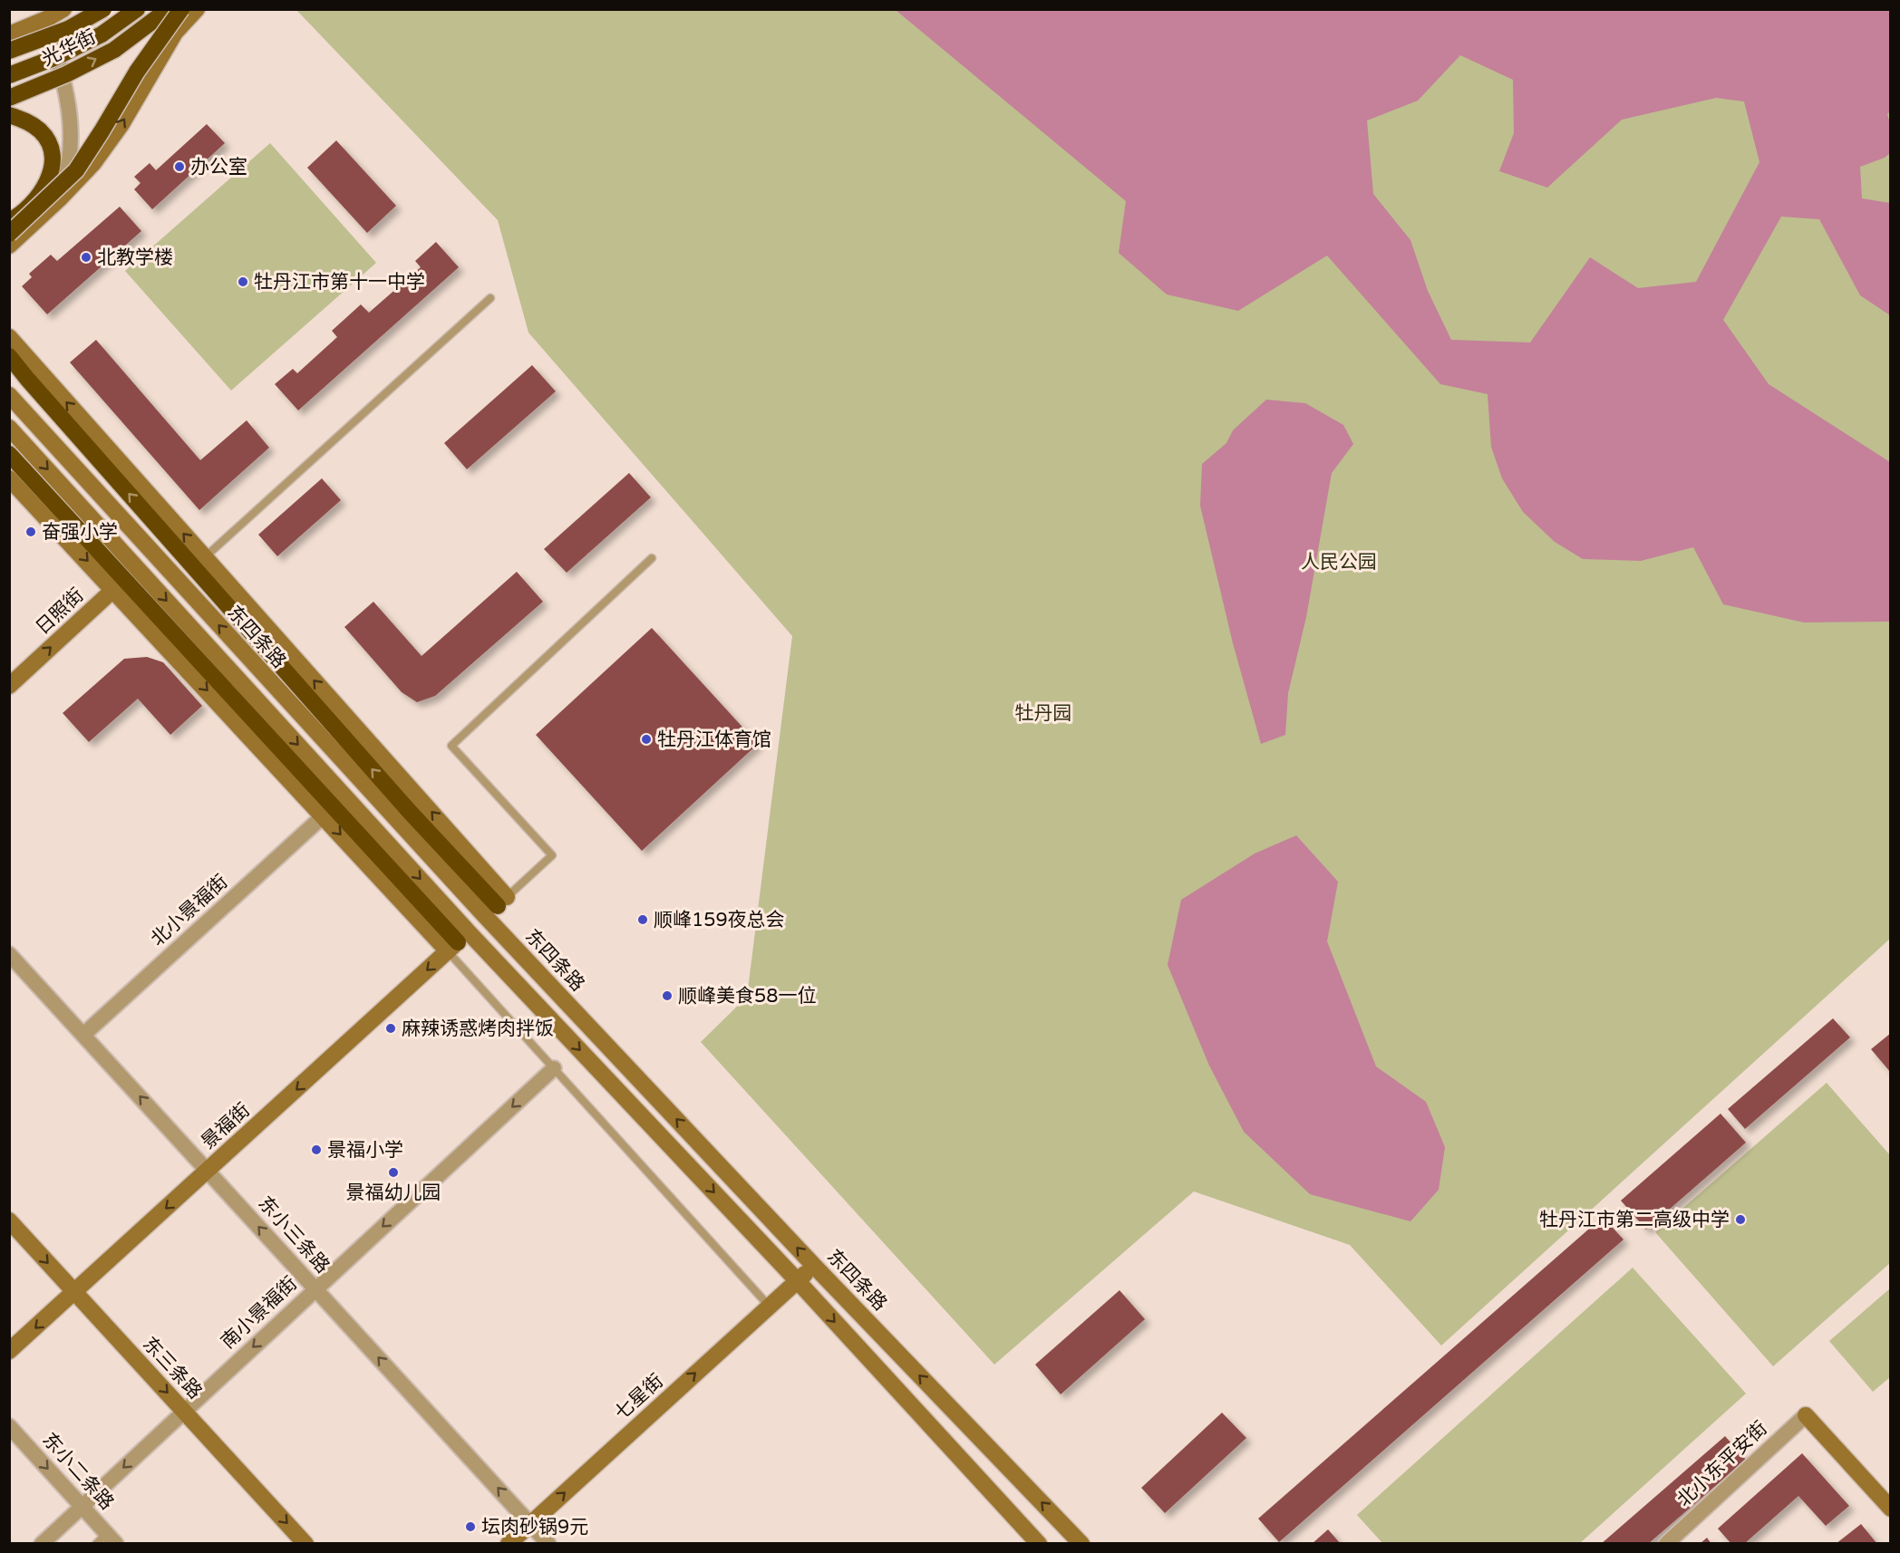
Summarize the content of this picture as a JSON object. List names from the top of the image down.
{
  "streets": {
    "highway": ["光华街"],
    "street": [
      "日照街",
      "东四条路",
      "北小景福街",
      "景福街",
      "东小三条路",
      "南小景福街",
      "东三条路",
      "七星街",
      "北小东平安街",
      "东小二条路"
    ]
  },
  "crossings": [
    ["东四条路", "景福街"],
    ["东四条路", "七星街"],
    ["北小景福街", "东小三条路"],
    ["景福街", "东小三条路"],
    ["景福街", "东三条路"],
    ["东小三条路", "南小景福街"],
    ["东小三条路", "七星街"],
    ["南小景福街", "东三条路"],
    ["南小景福街", "东小二条路"]
  ],
  "one_way": [
    "日照街",
    "景福街",
    "东小三条路",
    "南小景福街",
    "东三条路",
    "七星街",
    "东小二条路"
  ],
  "parks": ["人民公园", "牡丹园"],
  "places": [
    "办公室",
    "北教学楼",
    "牡丹江市第十一中学",
    "奋强小学",
    "牡丹江体育馆",
    "顺峰159夜总会",
    "顺峰美食58一位",
    "麻辣诱惑烤肉拌饭",
    "景福小学",
    "景福幼儿园",
    "牡丹江市第二高级中学",
    "坛肉砂锅9元"
  ]
}
